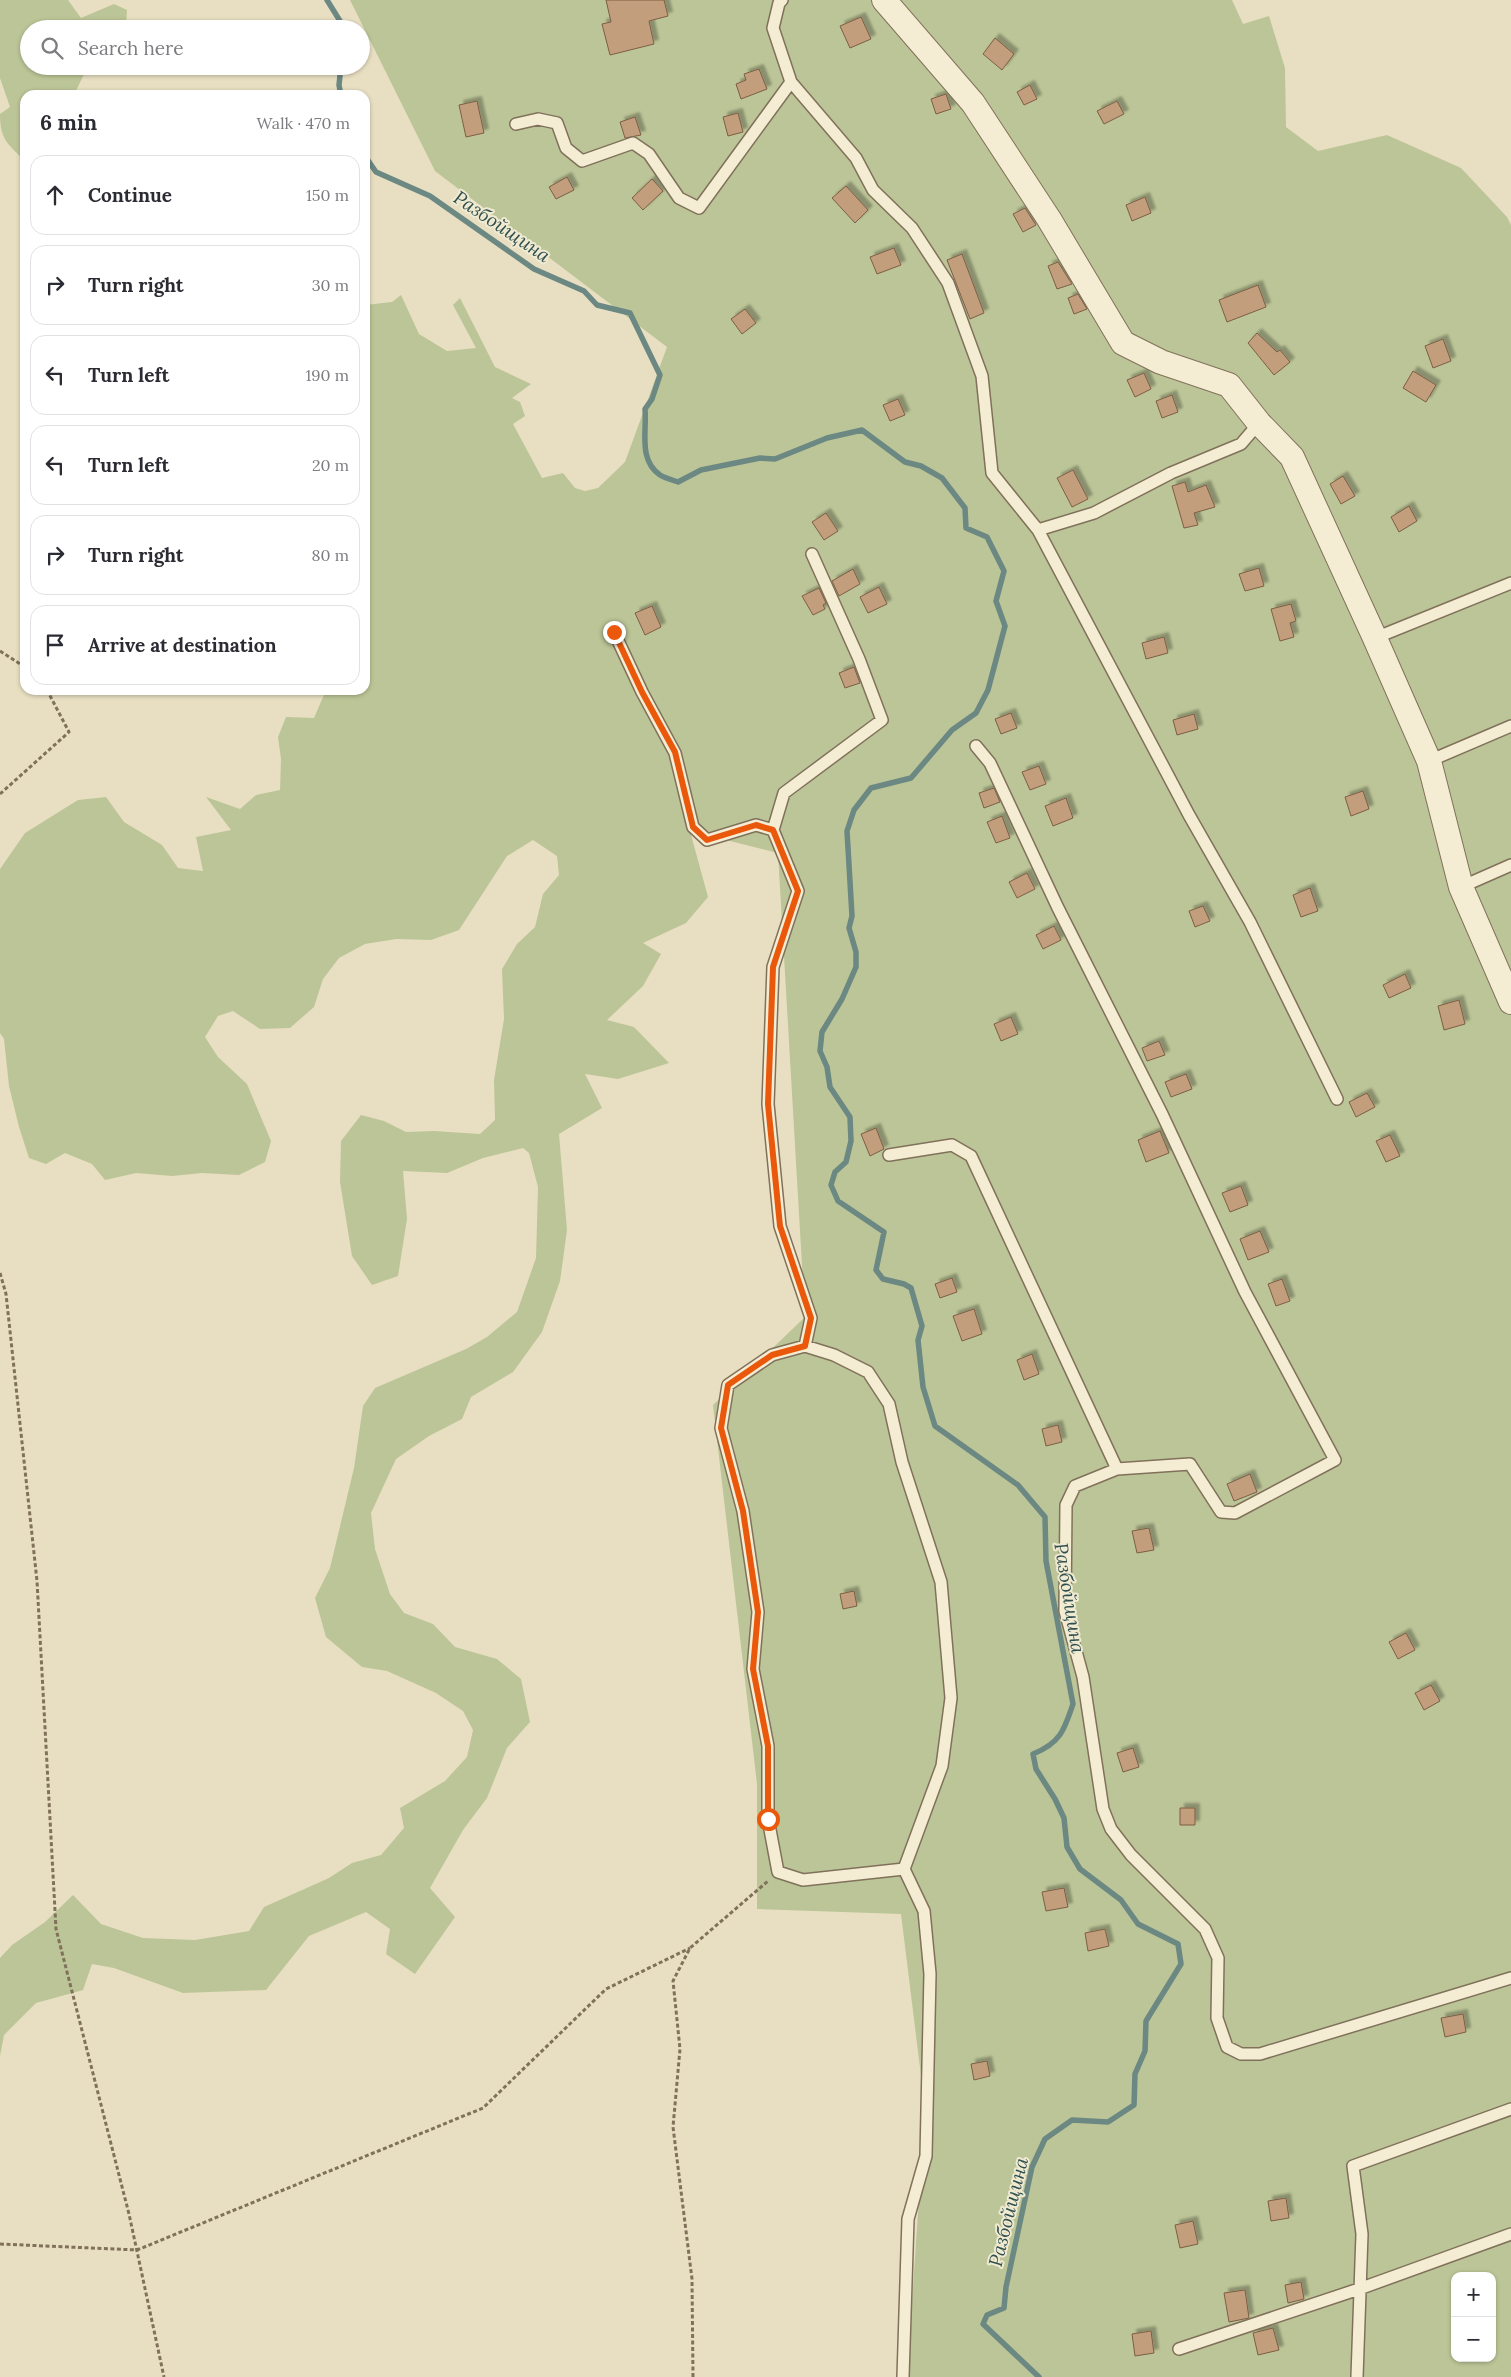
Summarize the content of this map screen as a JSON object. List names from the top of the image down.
{
  "water": ["Разбойщина"],
  "page": {
    "search": "Search here",
    "heading": ["6 min", "Walk · 470 m"],
    "list": [
      ["Continue", "150 m"],
      ["Turn right", "30 m"],
      ["Turn left", "190 m"],
      ["Turn left", "20 m"],
      ["Turn right", "80 m"],
      "Arrive at destination"
    ],
    "map_buttons": ["+", "−"]
  }
}
